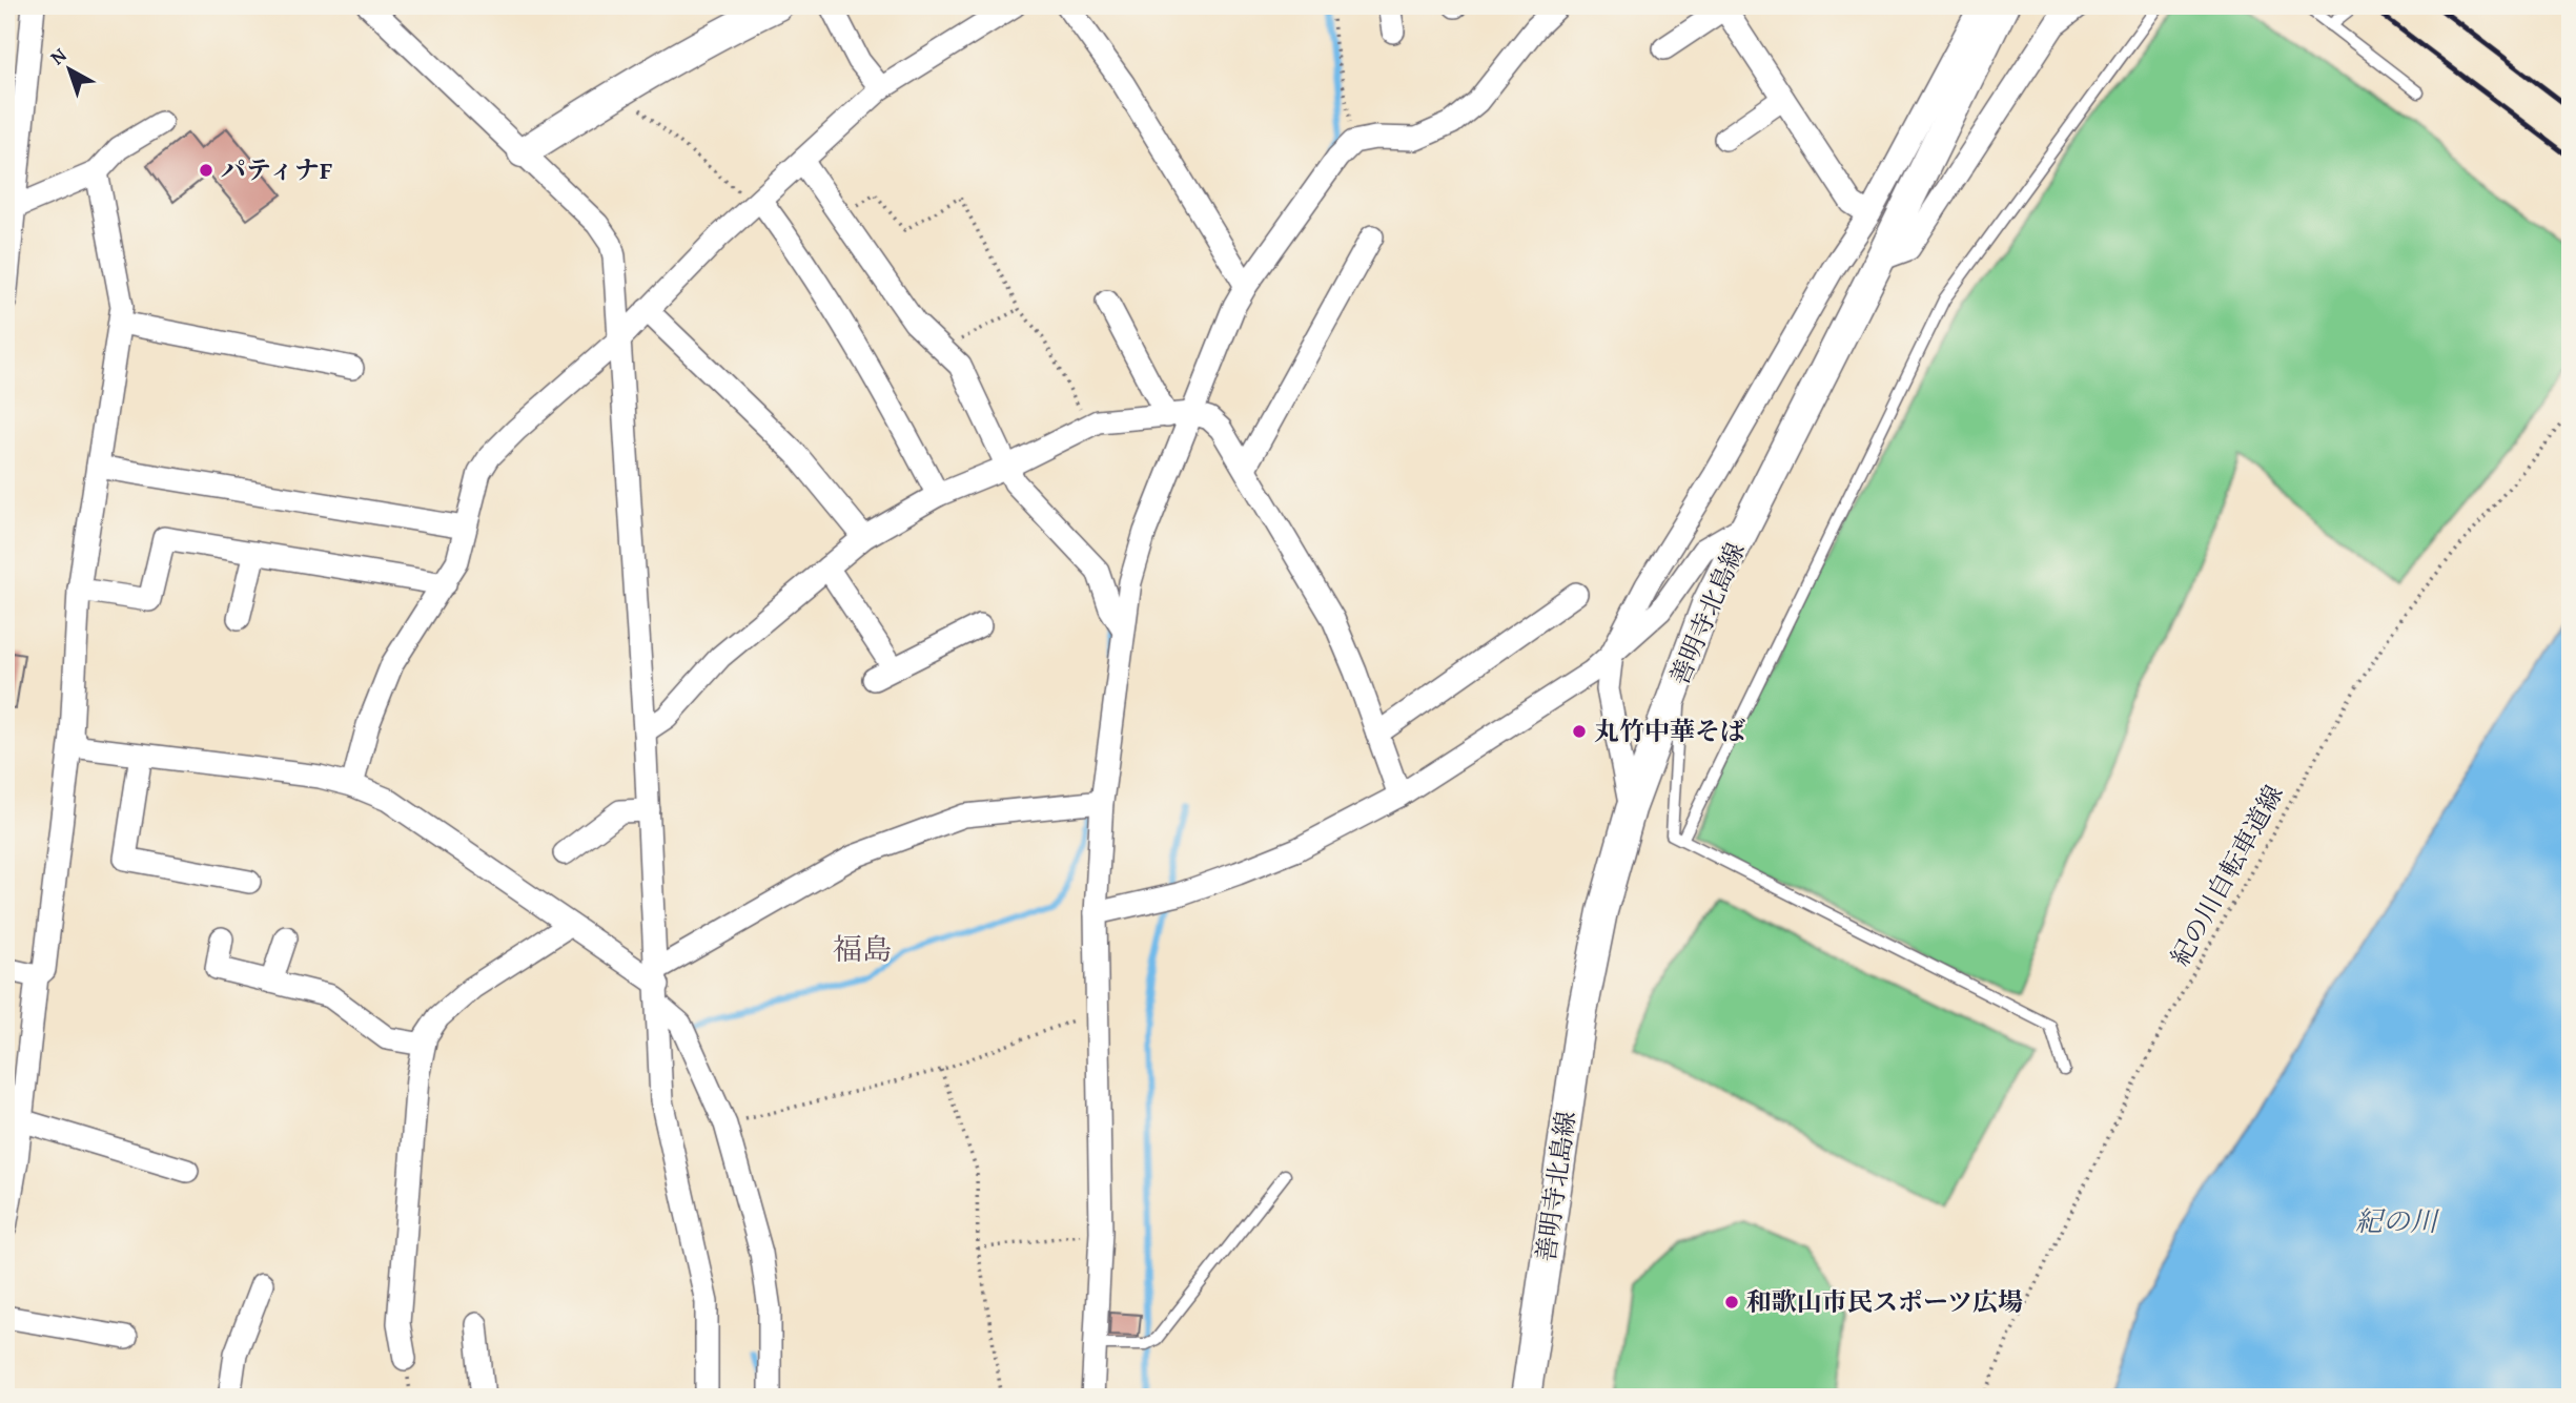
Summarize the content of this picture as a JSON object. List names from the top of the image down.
{
  "streets": {
    "main road": ["善明寺北島線"],
    "path": ["紀の川自転車道線"]
  },
  "districts": ["福島"],
  "water": ["紀の川"],
  "places": ["パティナF", "丸竹中華そば", "和歌山市民スポーツ広場"],
  "north": "top left"
}
